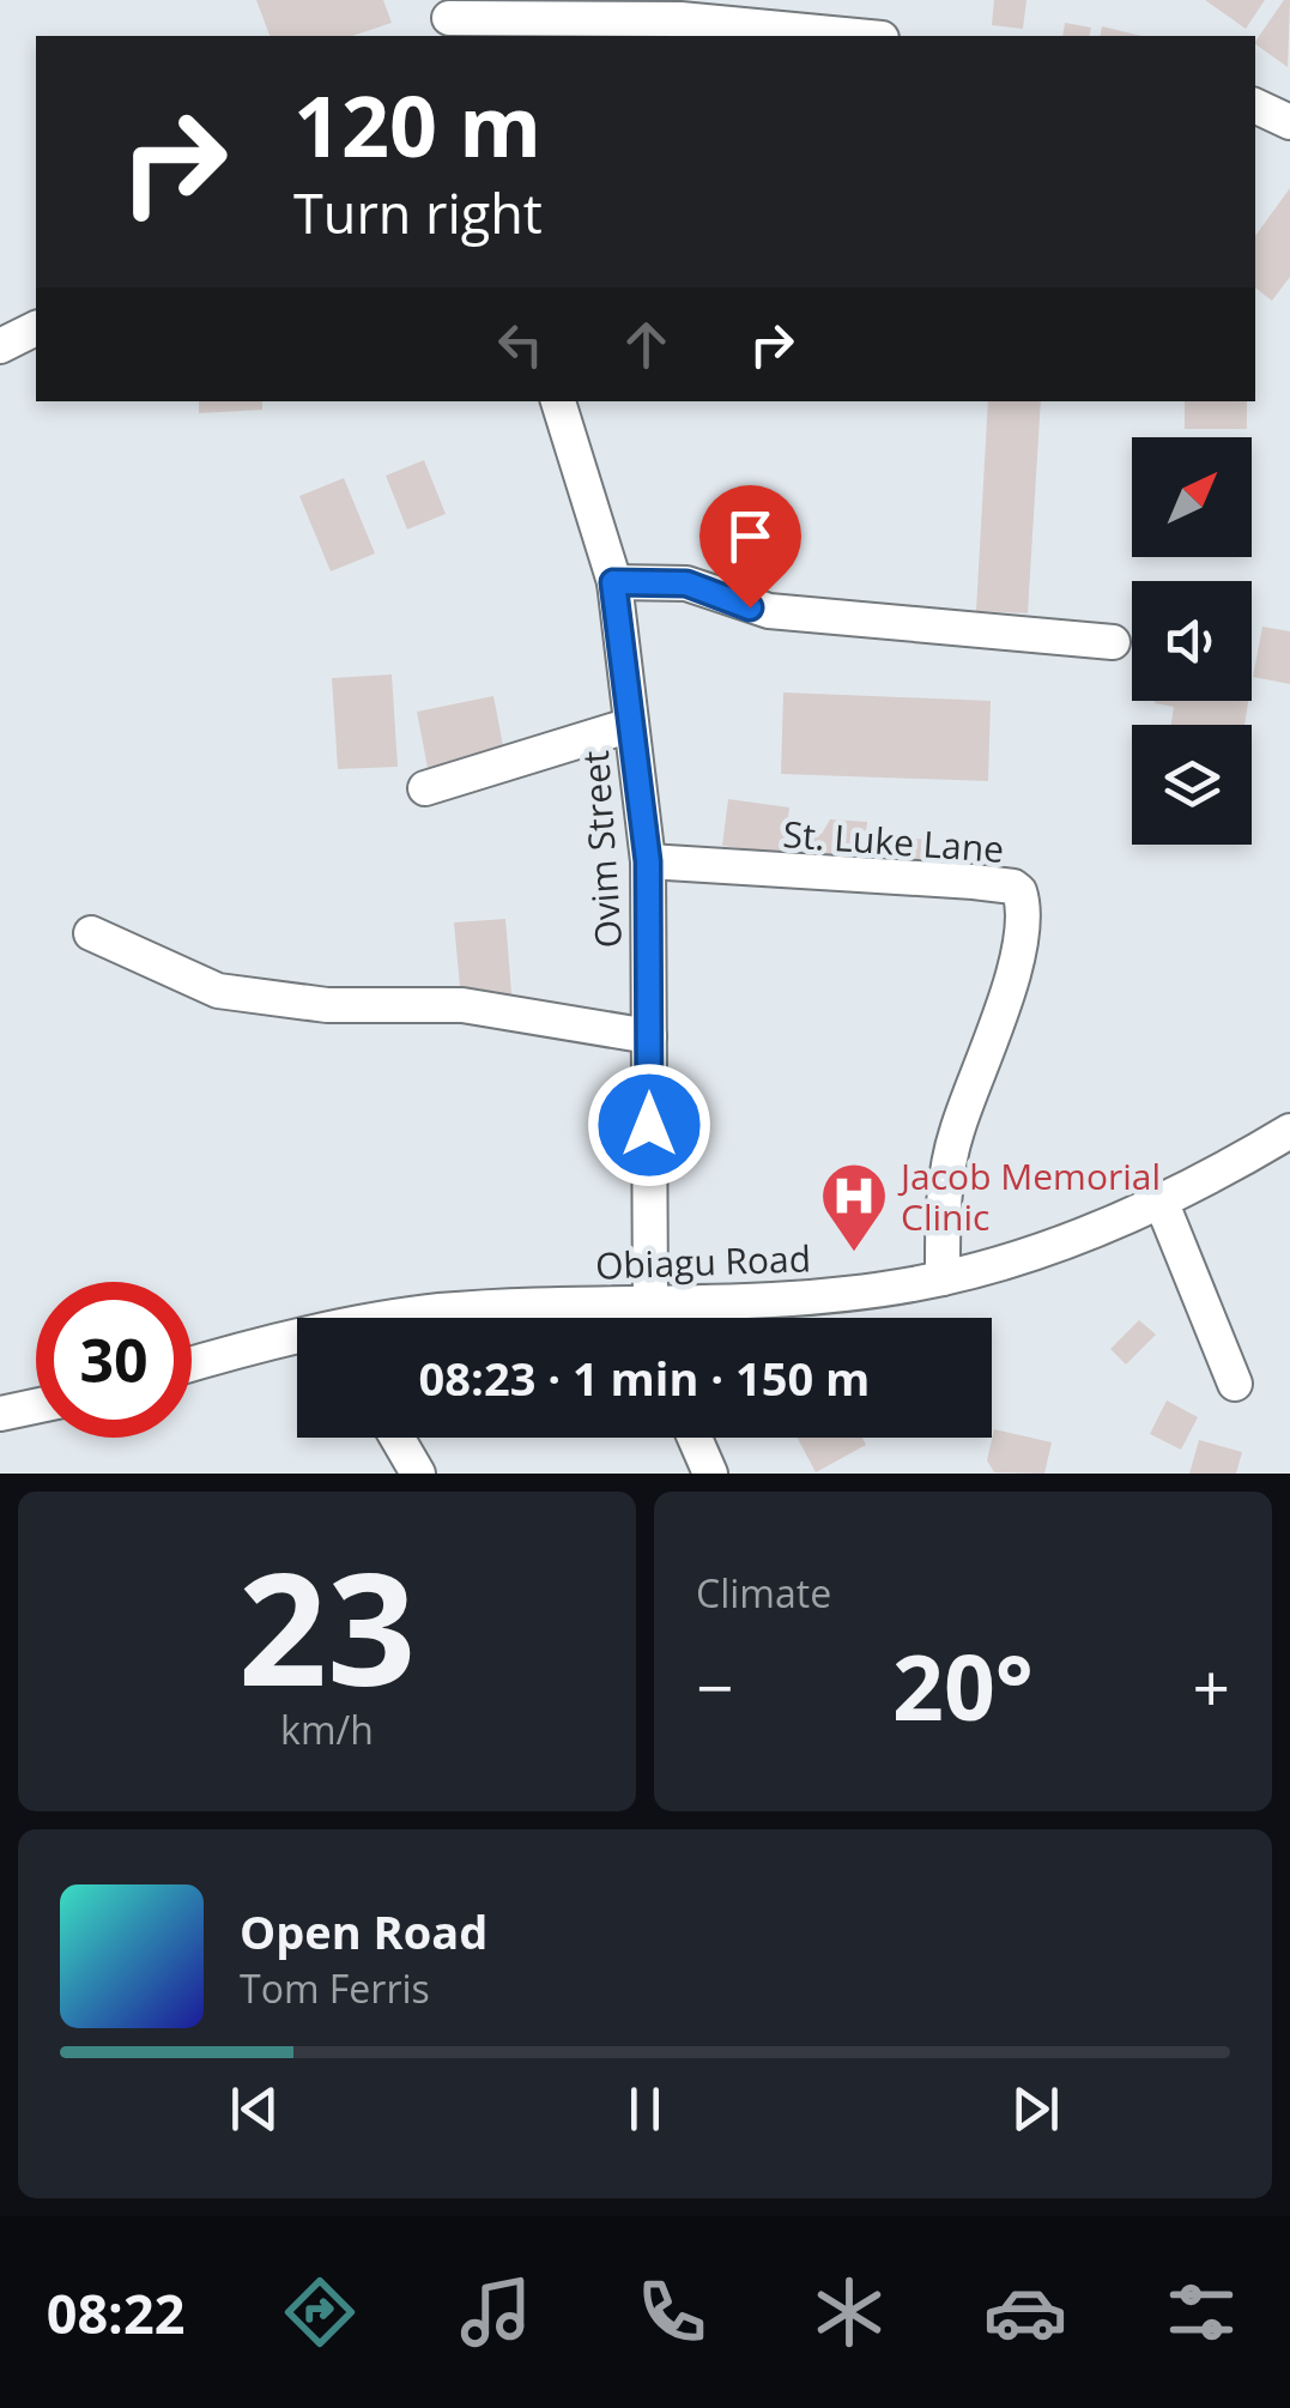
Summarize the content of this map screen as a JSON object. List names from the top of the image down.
{
  "streets": {
    "street": ["St. Luke Lane", "Ovim Street", "Obiagu Road"]
  },
  "crossings": [
    ["St. Luke Lane", "Ovim Street"],
    ["St. Luke Lane", "Obiagu Road"],
    ["Ovim Street", "Obiagu Road"]
  ],
  "places": {
    "hospital": ["Jacob Memorial Clinic"]
  },
  "north": "top right",
  "page": {
    "turn": ["120 m", "Turn right"],
    "limit": "30",
    "trip": "08:23 · 1 min · 150 m",
    "tile": [
      ["23", "km/h"],
      "Climate"
    ],
    "heat": ["−", "20°", "+"],
    "song": ["Open Road", "Tom Ferris"],
    "tabs": "08:22"
  }
}
